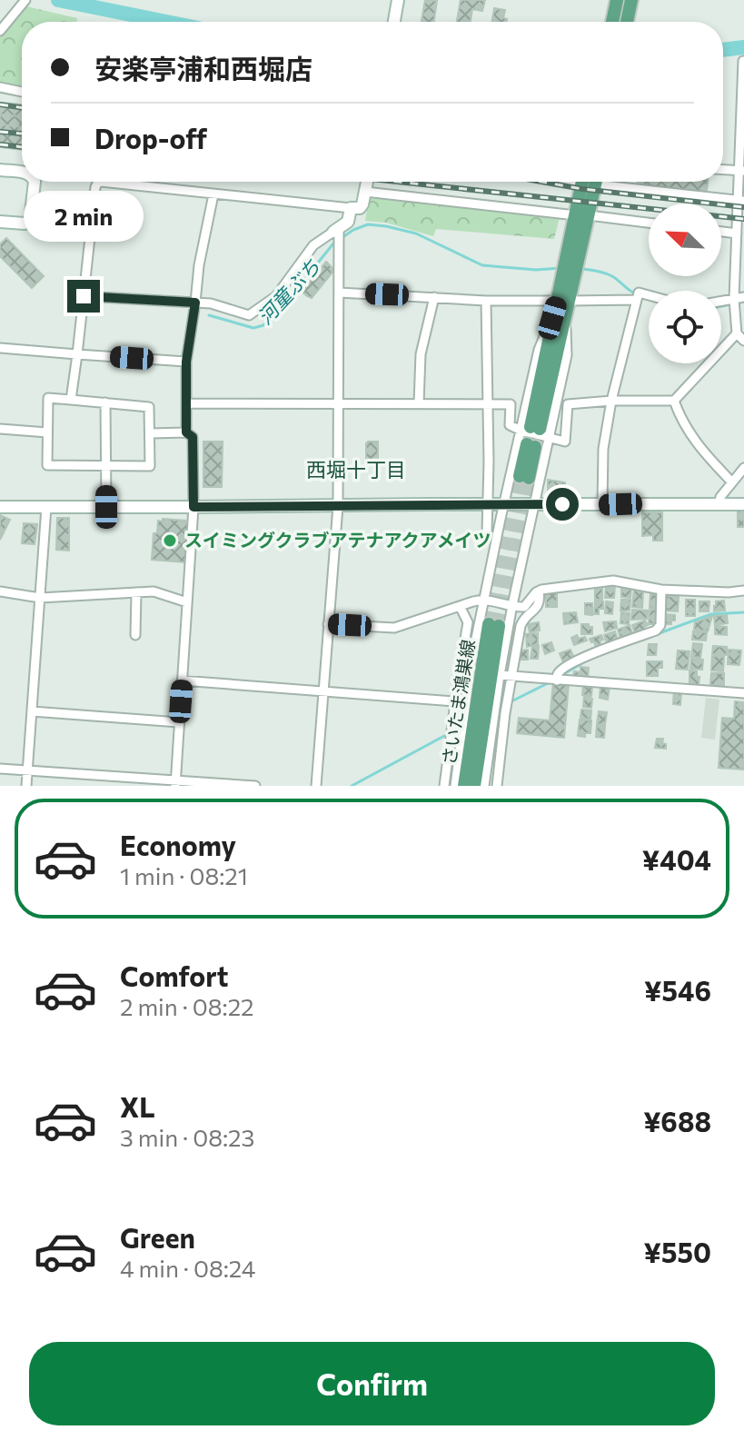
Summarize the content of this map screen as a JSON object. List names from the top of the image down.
{
  "streets": {
    "main road": ["さいたま鴻巣線"]
  },
  "districts": ["西堀十丁目"],
  "water": ["河童ぶち"],
  "places": ["スイミングクラブアテナアクアメイツ"],
  "north": "top left",
  "page": {
    "banner": ["安楽亭浦和西堀店", "Drop-off"],
    "bubble": "2 min",
    "list": [
      {
        "name": "Economy",
        "note": "1 min · 08:21",
        "value": "¥404"
      },
      {
        "name": "Comfort",
        "note": "2 min · 08:22",
        "value": "¥546"
      },
      {
        "name": "XL",
        "note": "3 min · 08:23",
        "value": "¥688"
      },
      {
        "name": "Green",
        "note": "4 min · 08:24",
        "value": "¥550"
      }
    ],
    "buttons": "Confirm"
  }
}
